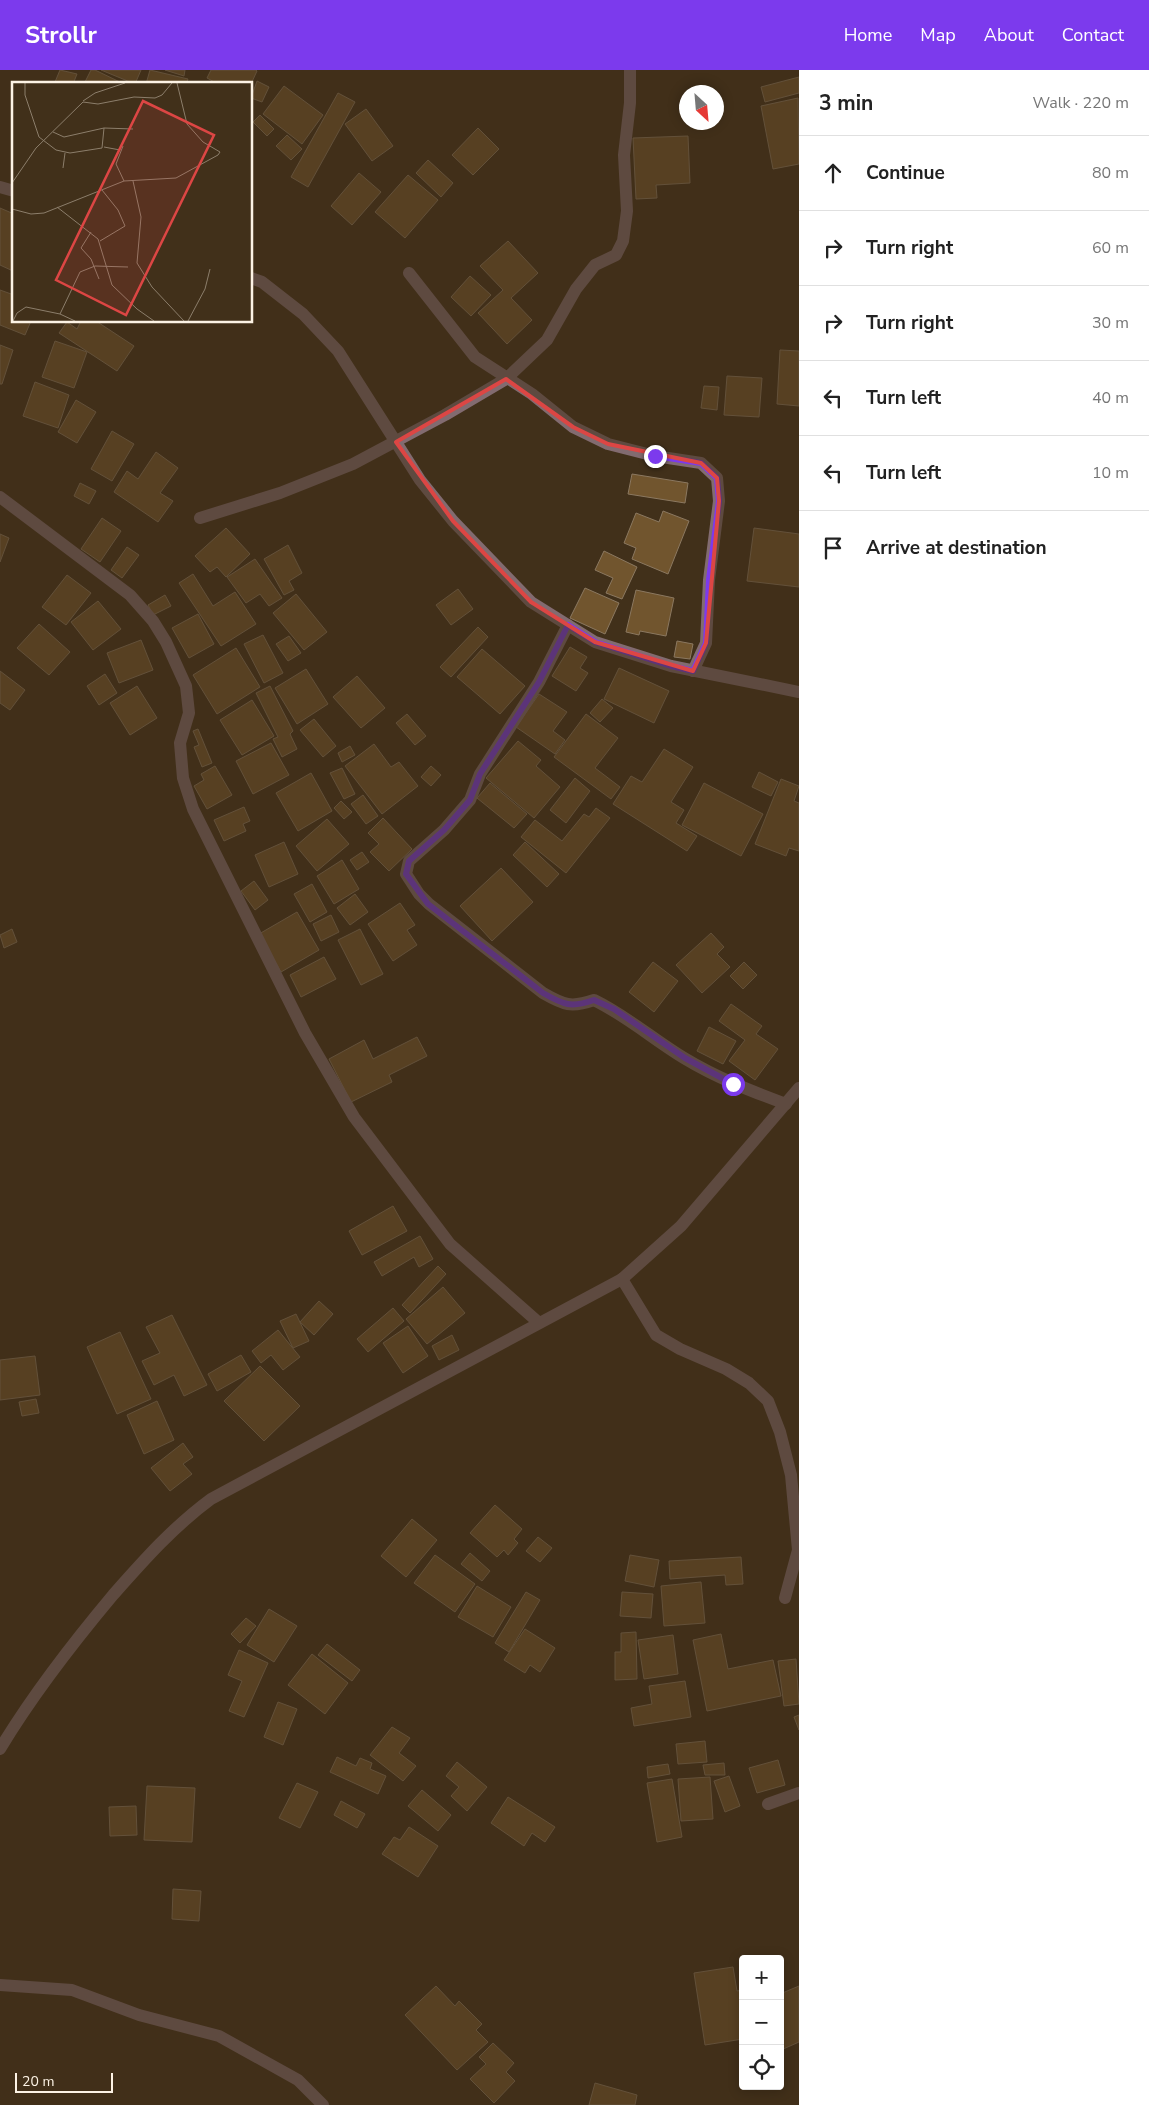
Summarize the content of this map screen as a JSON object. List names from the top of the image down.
{
  "scale_bar": "20 m",
  "north": "bottom right",
  "page": {
    "header": "Strollr",
    "nav": [
      "Home",
      "Map",
      "About",
      "Contact"
    ],
    "heading": ["3 min", "Walk · 220 m"],
    "list": [
      ["Continue", "80 m"],
      ["Turn right", "60 m"],
      ["Turn right", "30 m"],
      ["Turn left", "40 m"],
      ["Turn left", "10 m"],
      "Arrive at destination"
    ],
    "map_buttons": ["+", "−"],
    "scale": "20 m"
  }
}
